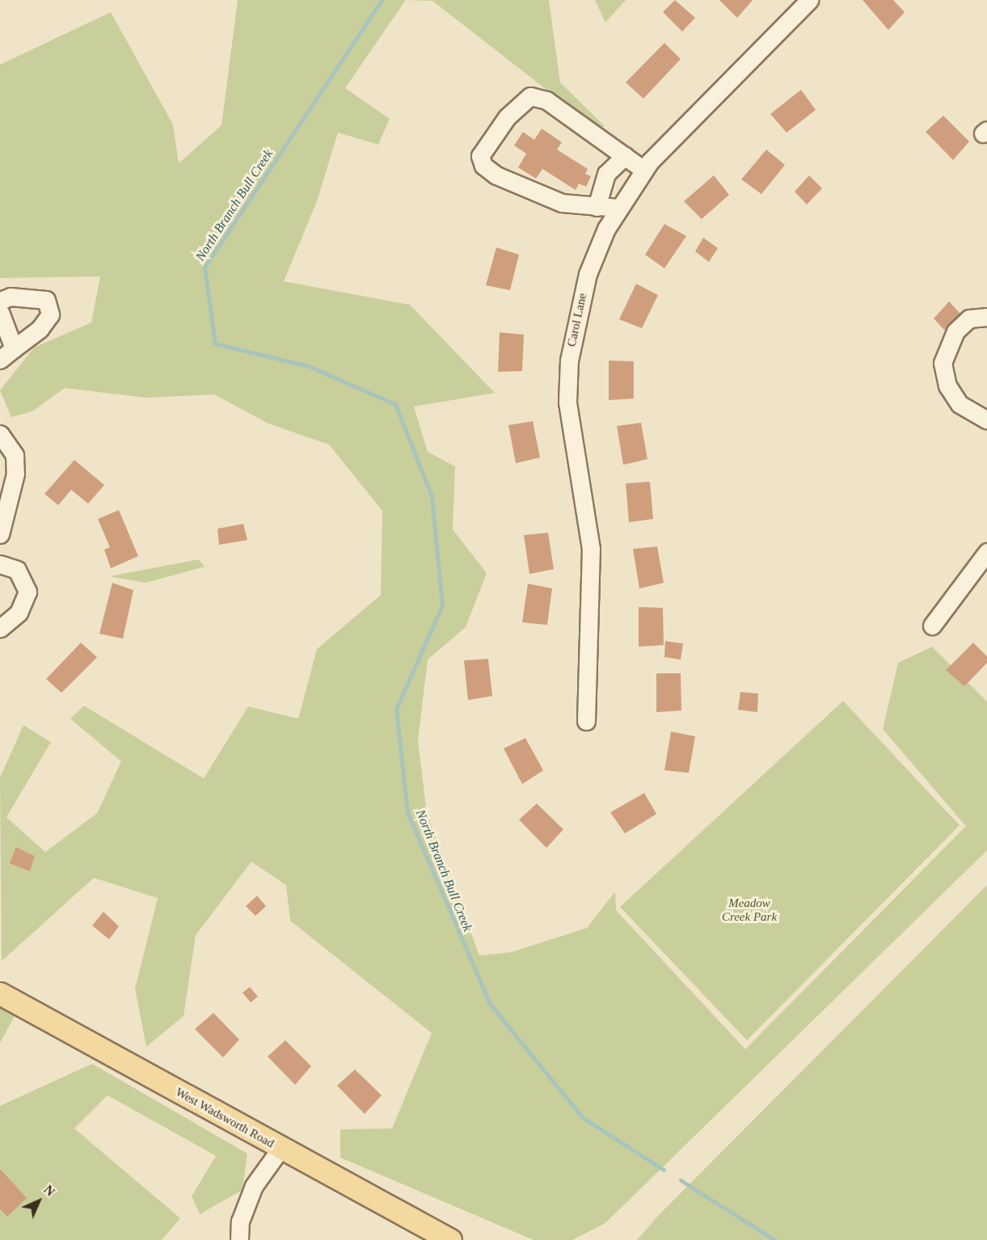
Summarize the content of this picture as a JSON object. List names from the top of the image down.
{
  "streets": {
    "main road": ["West Wadsworth Road"],
    "street": ["Carol Lane"]
  },
  "water": ["North Branch Bull Creek"],
  "parks": ["Meadow Creek Park"],
  "north": "top right"
}
